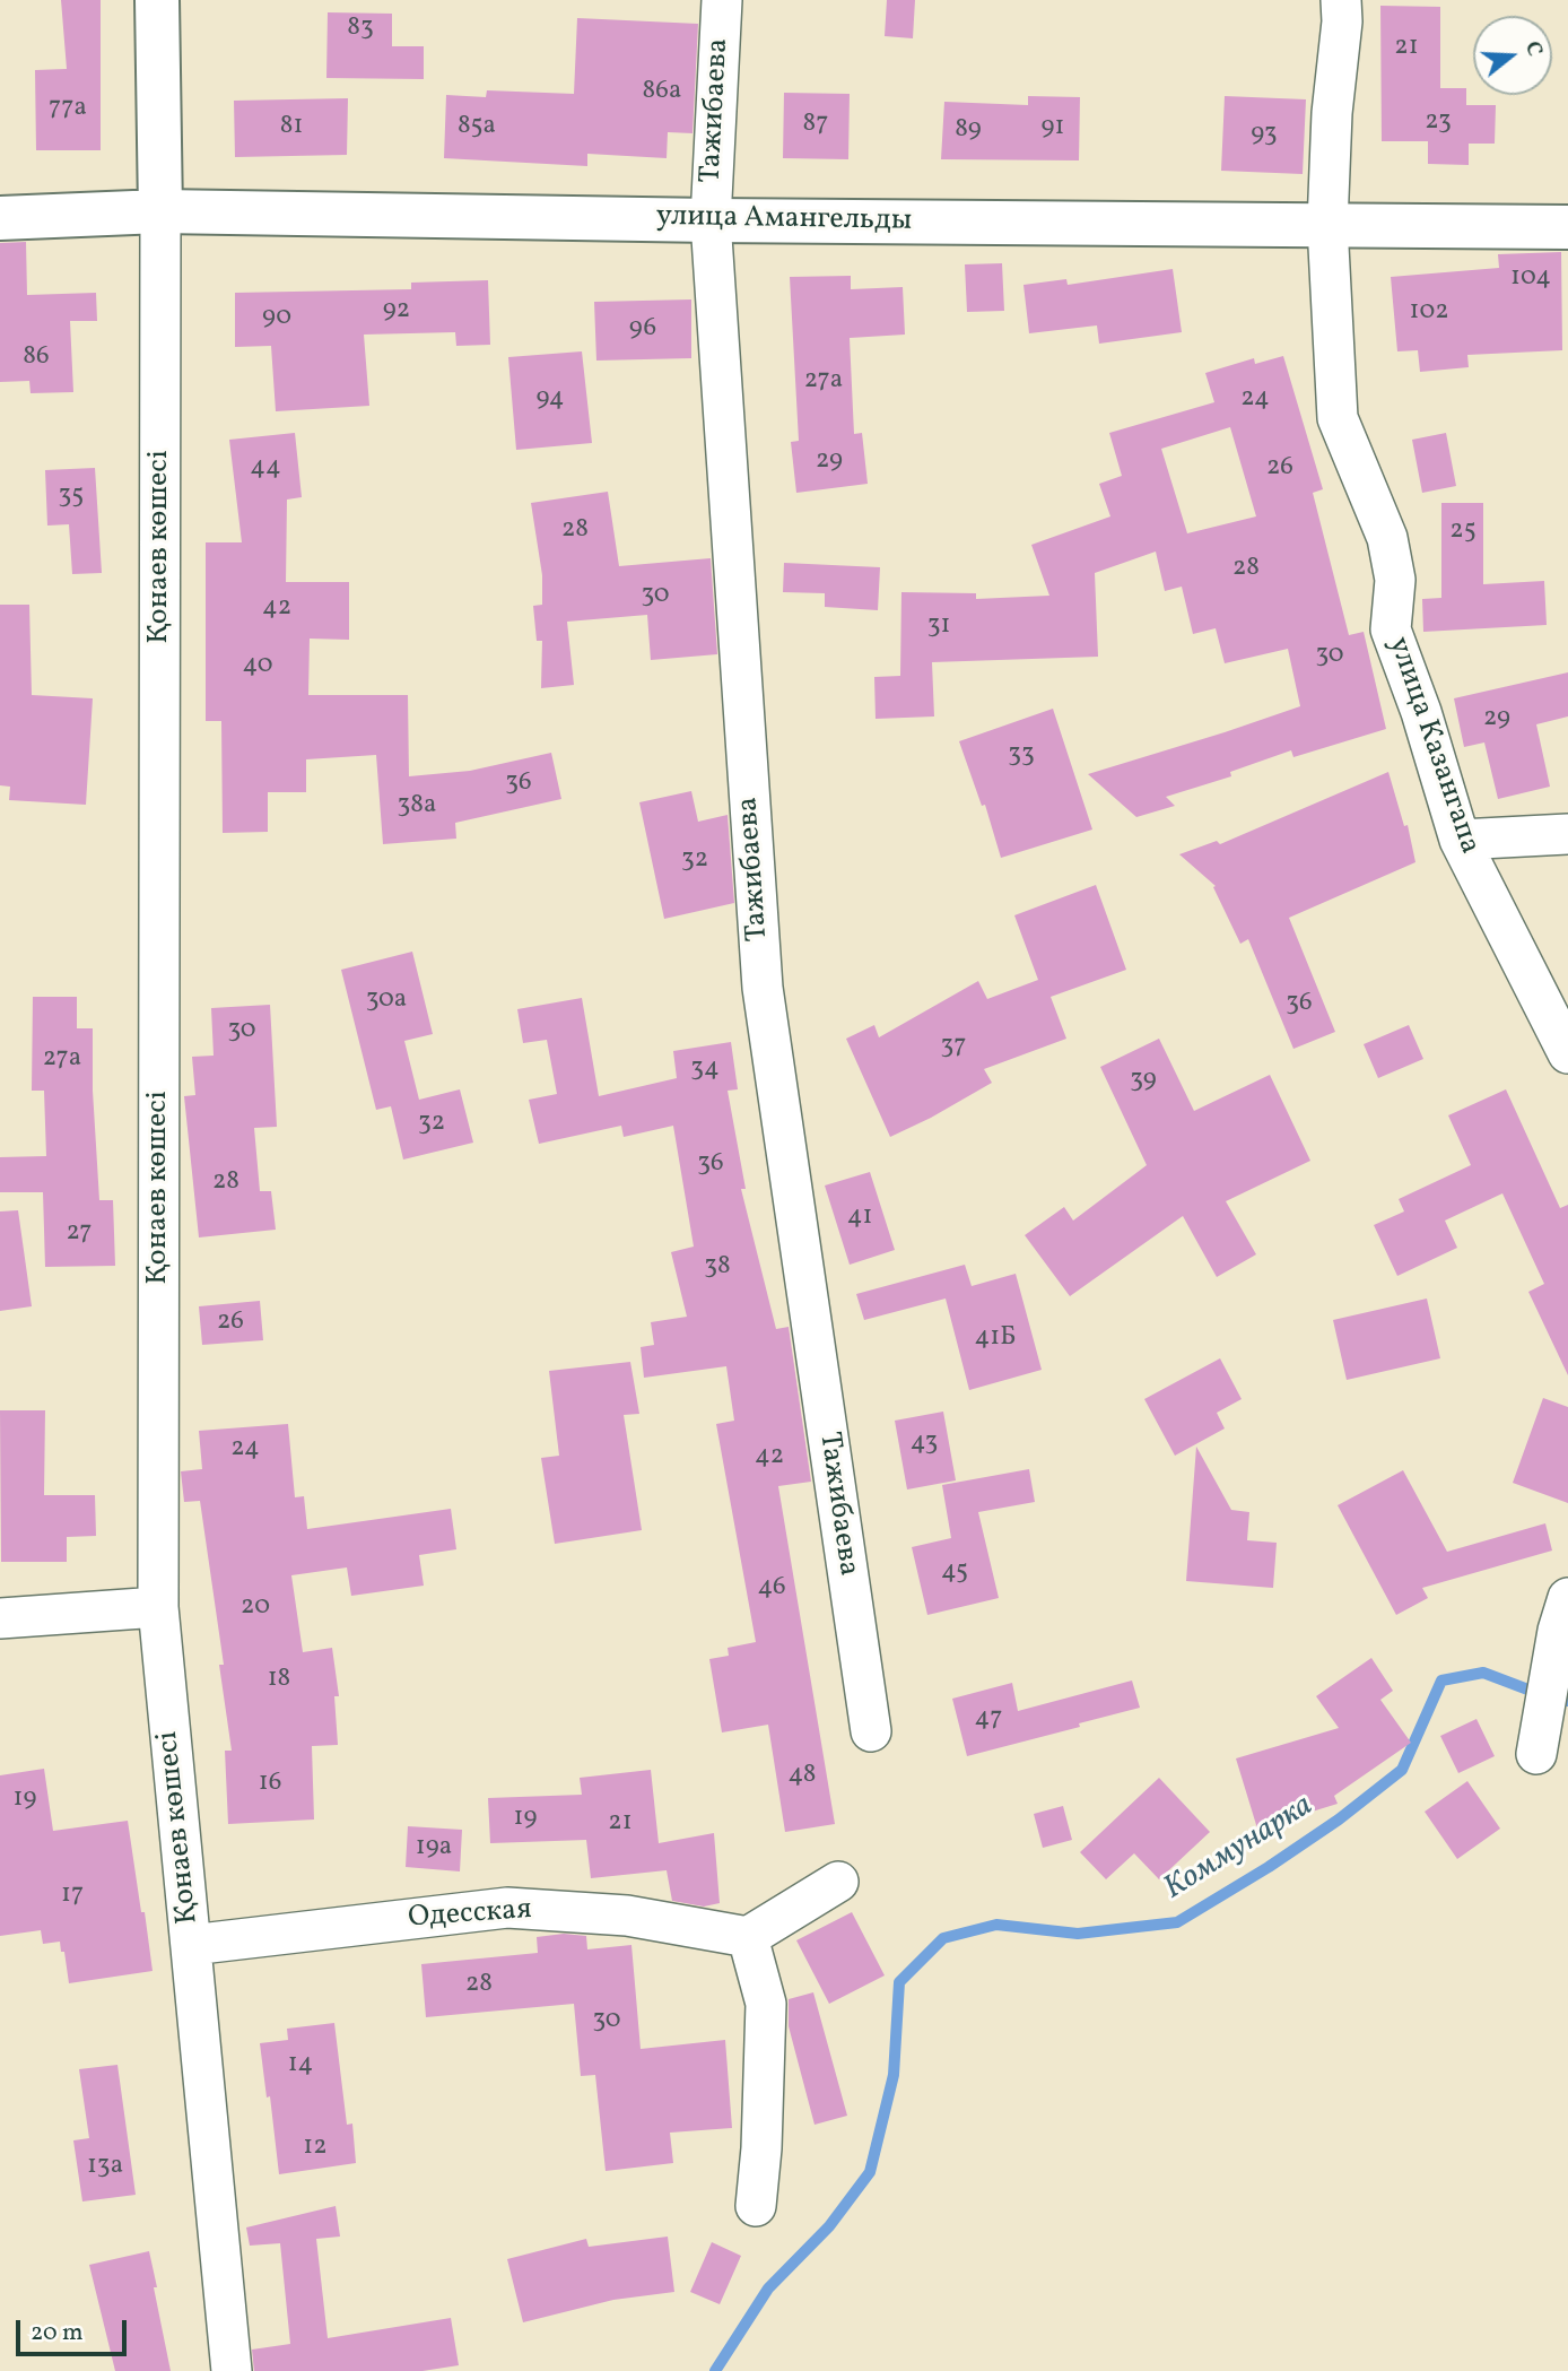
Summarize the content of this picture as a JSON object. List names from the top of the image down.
{
  "streets": {
    "street": [
      "Тажибаева",
      "улица Амангельды",
      "Қонаев көшесі",
      "улица Казангапа",
      "Одесская"
    ]
  },
  "crossings": [
    ["Тажибаева", "улица Амангельды"],
    ["улица Амангельды", "Қонаев көшесі"],
    ["улица Амангельды", "улица Казангапа"],
    ["Қонаев көшесі", "Одесская"]
  ],
  "water": ["Коммунарка"],
  "house_numbers": [
    "83",
    "21",
    "86а",
    "77а",
    "23",
    "87",
    "81",
    "85а",
    "91",
    "89",
    "93",
    "104",
    "92",
    "102",
    "90",
    "96",
    "86",
    "27а",
    "94",
    "24",
    "29",
    "44",
    "26",
    "35",
    "28",
    "25",
    "28",
    "30",
    "42",
    "31",
    "30",
    "40",
    "29",
    "33",
    "36",
    "38а",
    "32",
    "30а",
    "36",
    "30",
    "37",
    "27а",
    "34",
    "39",
    "32",
    "36",
    "28",
    "41",
    "27",
    "38",
    "26",
    "41Б",
    "43",
    "24",
    "42",
    "45",
    "46",
    "20",
    "18",
    "47",
    "48",
    "16",
    "19",
    "19",
    "21",
    "19а",
    "17",
    "28",
    "30",
    "14",
    "12",
    "13а"
  ],
  "scale_bar": "20 m",
  "north": "right"
}
